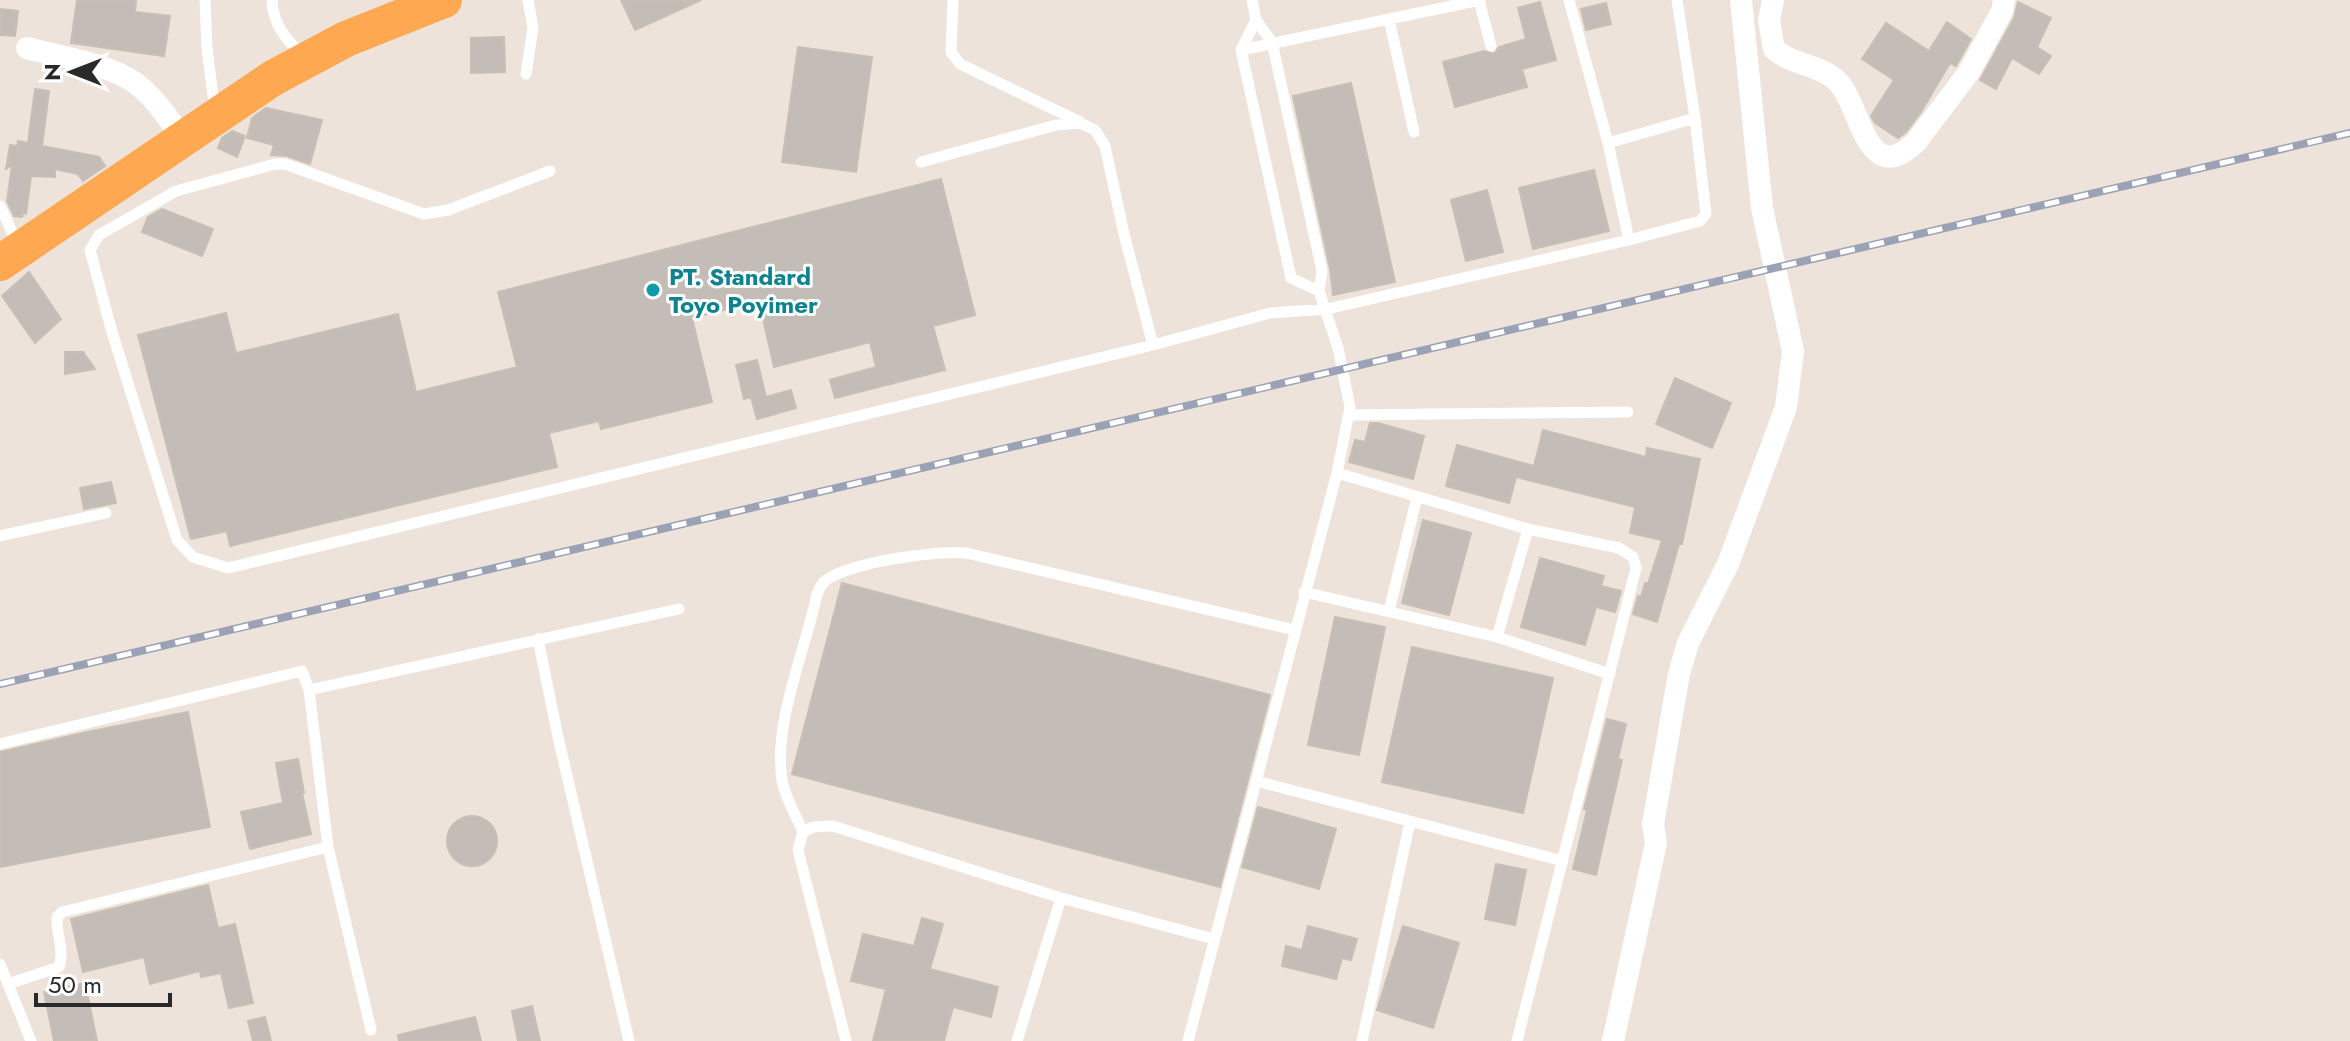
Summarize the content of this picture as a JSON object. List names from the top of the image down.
{
  "places": ["PT. Standard Toyo Poyimer"],
  "scale_bar": "50 m",
  "north": "left"
}
